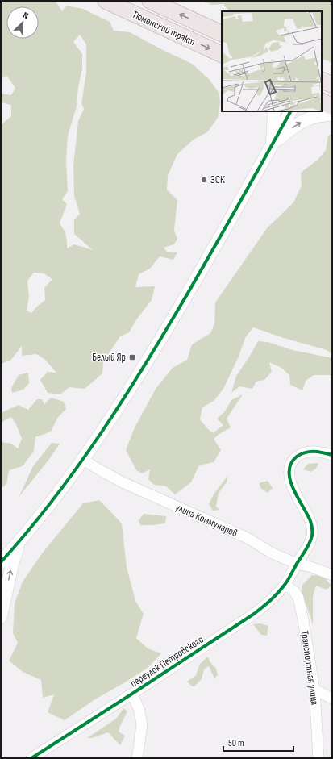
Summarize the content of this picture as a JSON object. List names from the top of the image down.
{
  "streets": {
    "main road": ["Тюменский тракт"],
    "street": ["улица Коммунаров", "переулок Петровского", "Транспортная улица"]
  },
  "crossings": [
    ["улица Коммунаров", "переулок Петровского"],
    ["переулок Петровского", "Транспортная улица"]
  ],
  "places": {
    "other": ["ЗСК"],
    "transit": ["Белый Яр"]
  },
  "scale_bar": "50 m",
  "north": "top right"
}
